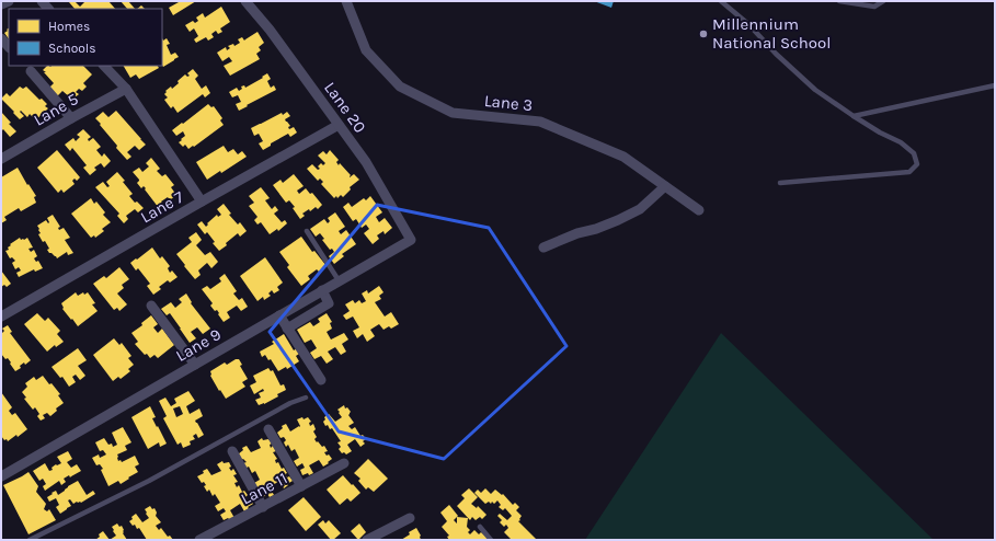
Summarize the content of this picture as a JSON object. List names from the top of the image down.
{
  "streets": {
    "street": [
      "Lane 3",
      "Lane 20",
      "Lane 5",
      "Lane 7",
      "Lane 9",
      "Lane 11"
    ]
  },
  "crossings": [
    ["Lane 20", "Lane 7"],
    ["Lane 20", "Lane 9"]
  ],
  "places": ["Millennium National School"],
  "legend": ["Homes", "Schools"]
}
